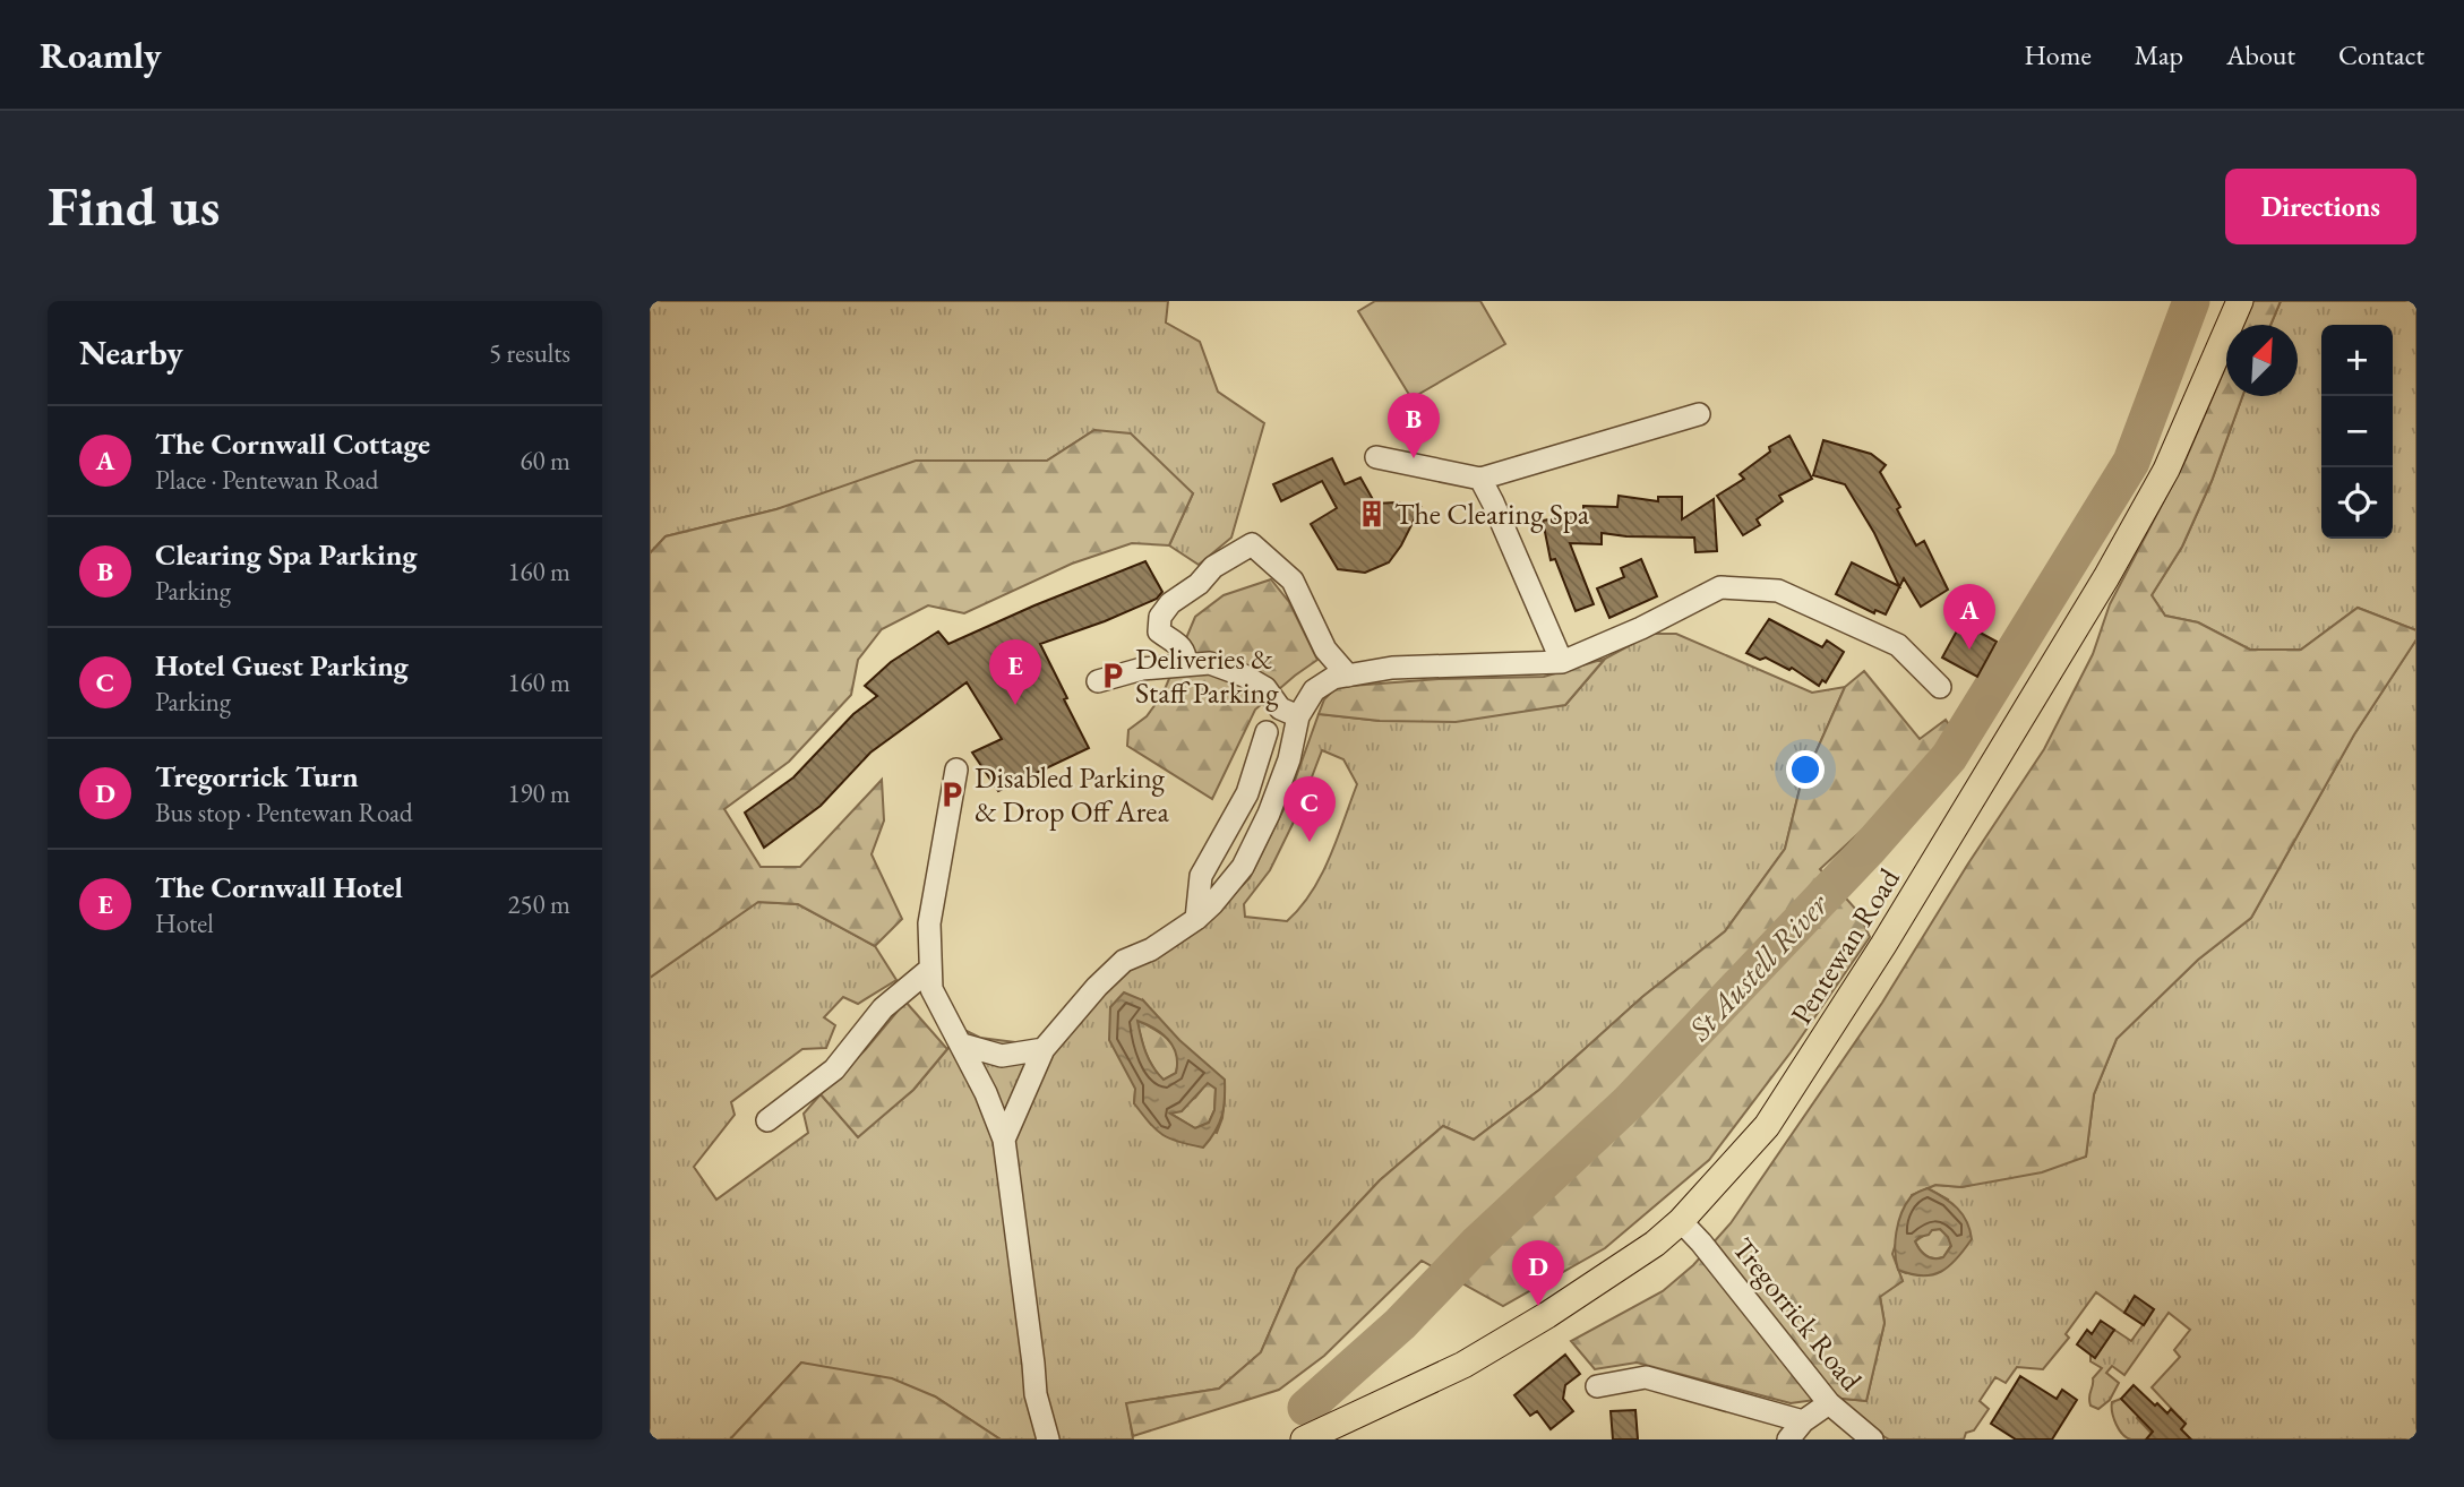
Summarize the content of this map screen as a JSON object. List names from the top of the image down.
{
  "streets": {
    "main road": ["Pentewan Road"],
    "street": ["Tregorrick Road"]
  },
  "crossings": [
    ["Pentewan Road", "Tregorrick Road"]
  ],
  "water": ["St Austell River"],
  "places": {
    "building": ["The Clearing Spa"],
    "parking": ["Deliveries & Staff Parking", "Disabled Parking & Drop Off Area"]
  },
  "north": "top right",
  "page": {
    "header": "Roamly",
    "nav": [
      "Home",
      "Map",
      "About",
      "Contact"
    ],
    "buttons": "Directions",
    "title": "Find us",
    "heading": ["Nearby", "5 results"],
    "map_buttons": ["+", "−"],
    "pins": [
      "B",
      "A",
      "E",
      "C",
      "D"
    ],
    "list": [
      {
        "mark": "A",
        "name": "The Cornwall Cottage",
        "note": "Place · Pentewan Road",
        "value": "60 m"
      },
      {
        "mark": "B",
        "name": "Clearing Spa Parking",
        "note": "Parking",
        "value": "160 m"
      },
      {
        "mark": "C",
        "name": "Hotel Guest Parking",
        "note": "Parking",
        "value": "160 m"
      },
      {
        "mark": "D",
        "name": "Tregorrick Turn",
        "note": "Bus stop · Pentewan Road",
        "value": "190 m"
      },
      {
        "mark": "E",
        "name": "The Cornwall Hotel",
        "note": "Hotel",
        "value": "250 m"
      }
    ]
  }
}
